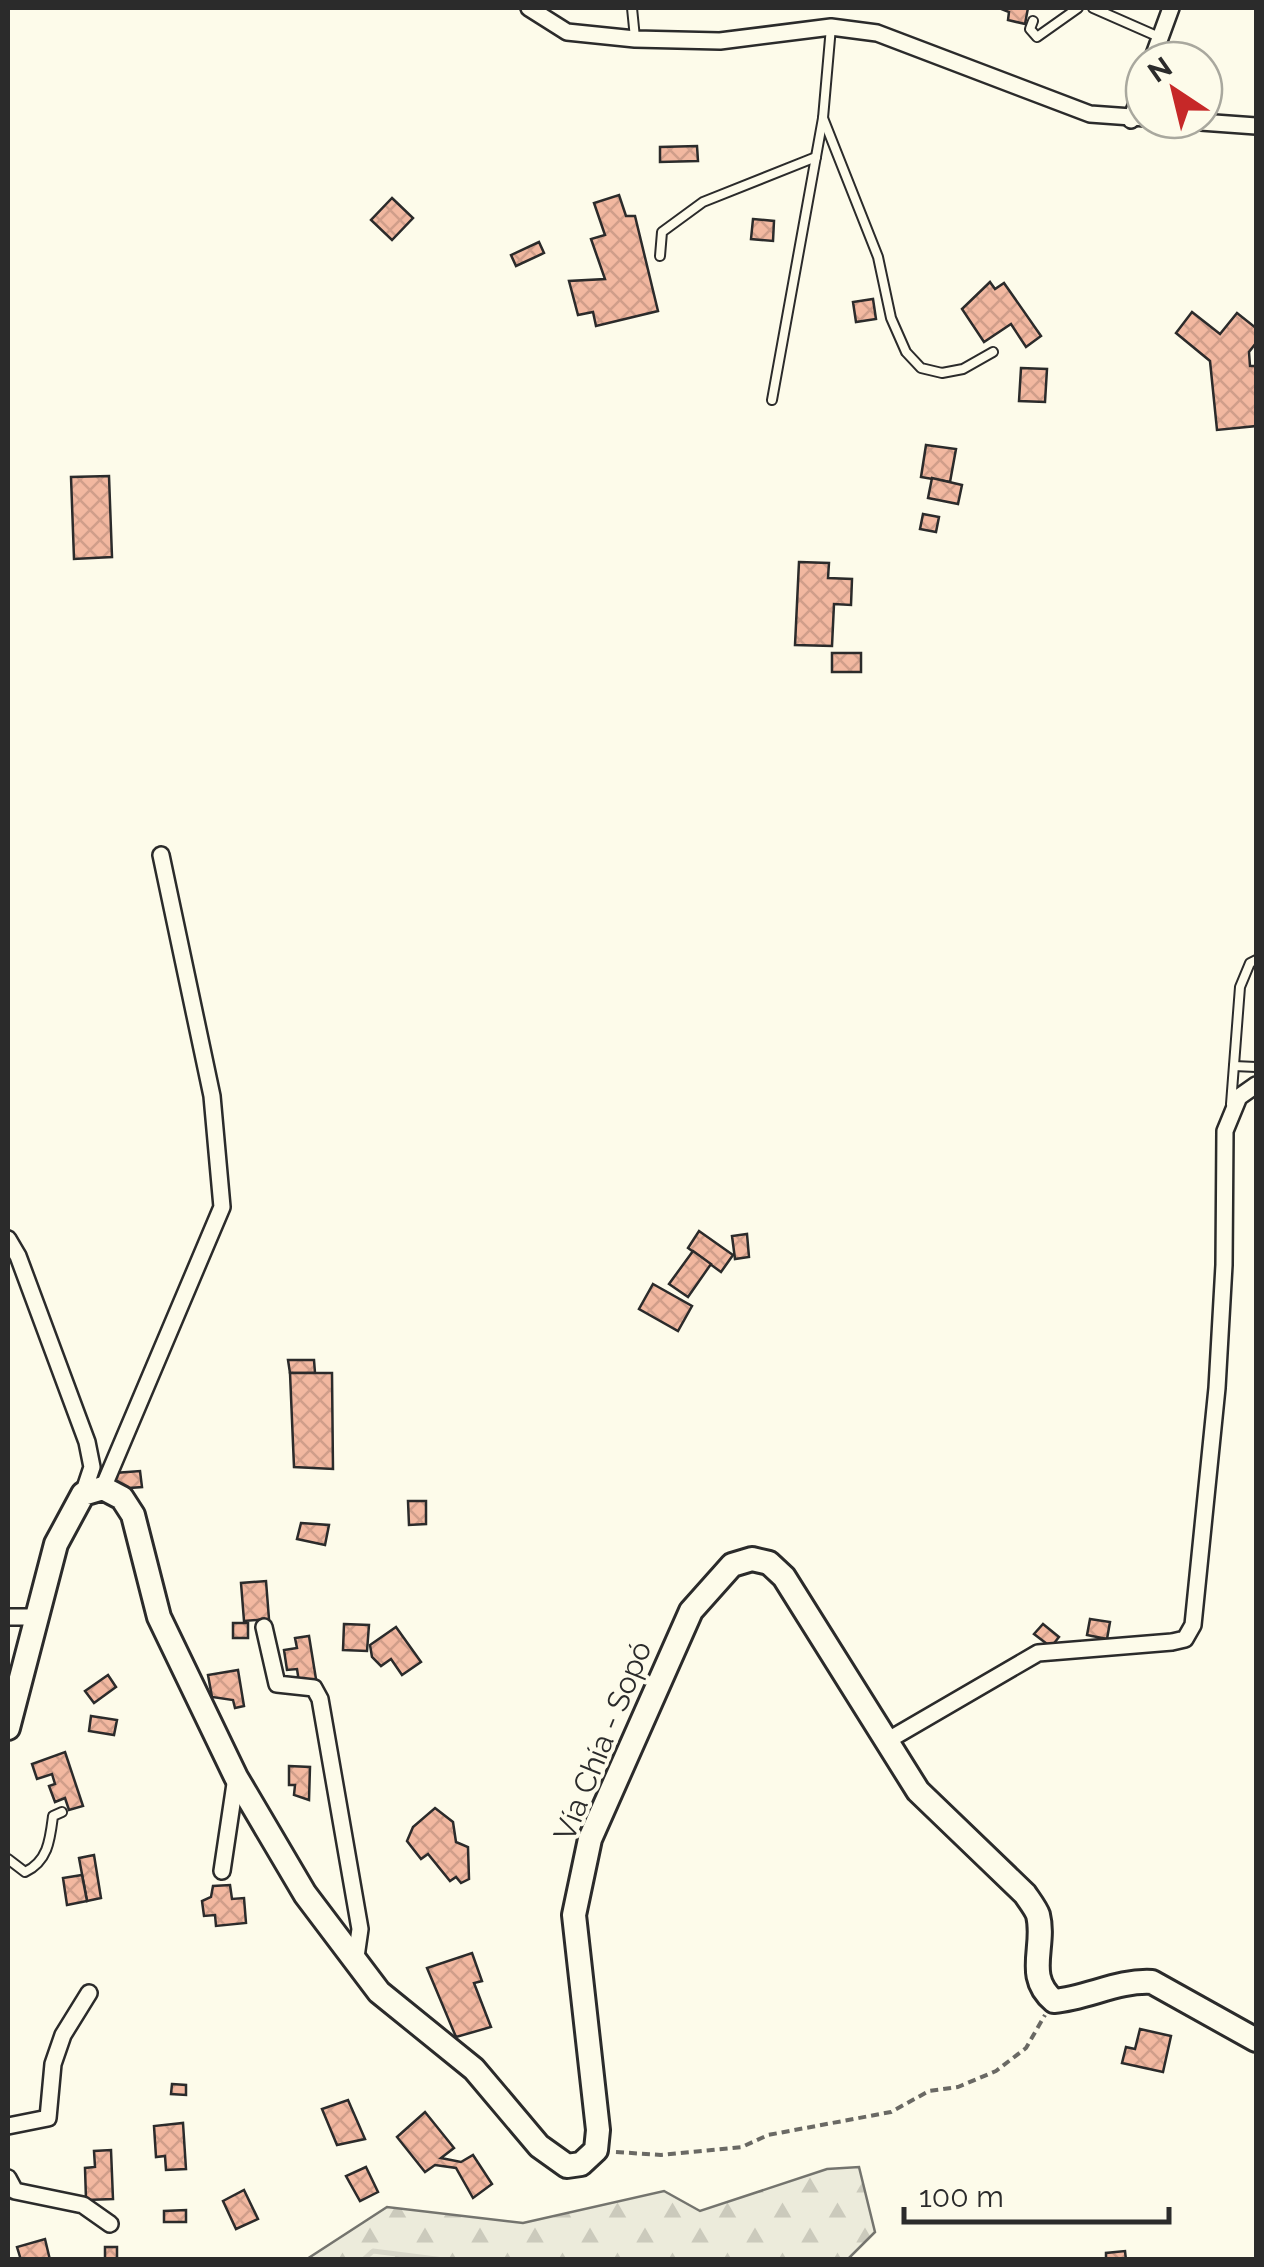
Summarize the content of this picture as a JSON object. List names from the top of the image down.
{
  "streets": {
    "street": ["Vía Chía - Sopó"]
  },
  "scale_bar": "100 m",
  "north": "top left"
}
